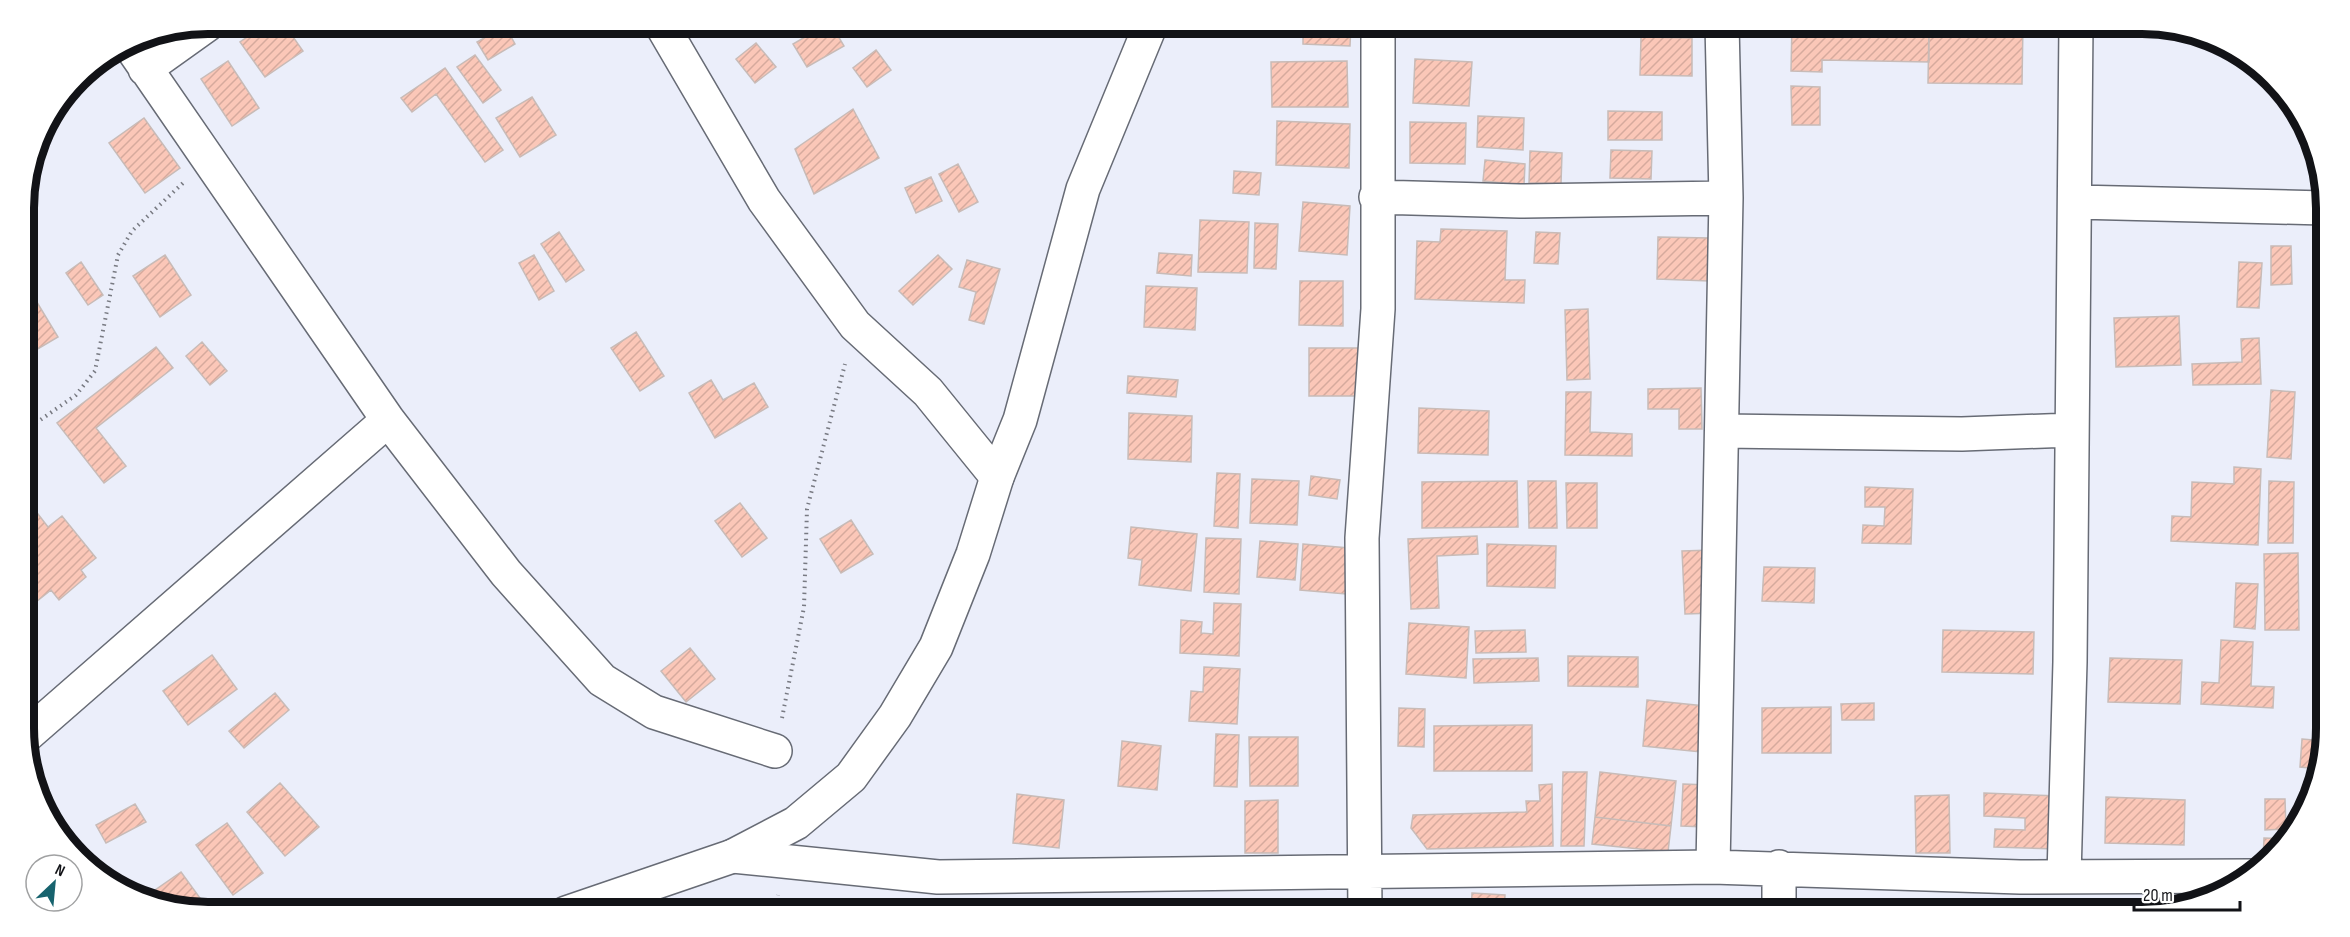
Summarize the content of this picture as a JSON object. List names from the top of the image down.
{
  "scale_bar": "20 m",
  "north": "top right"
}
